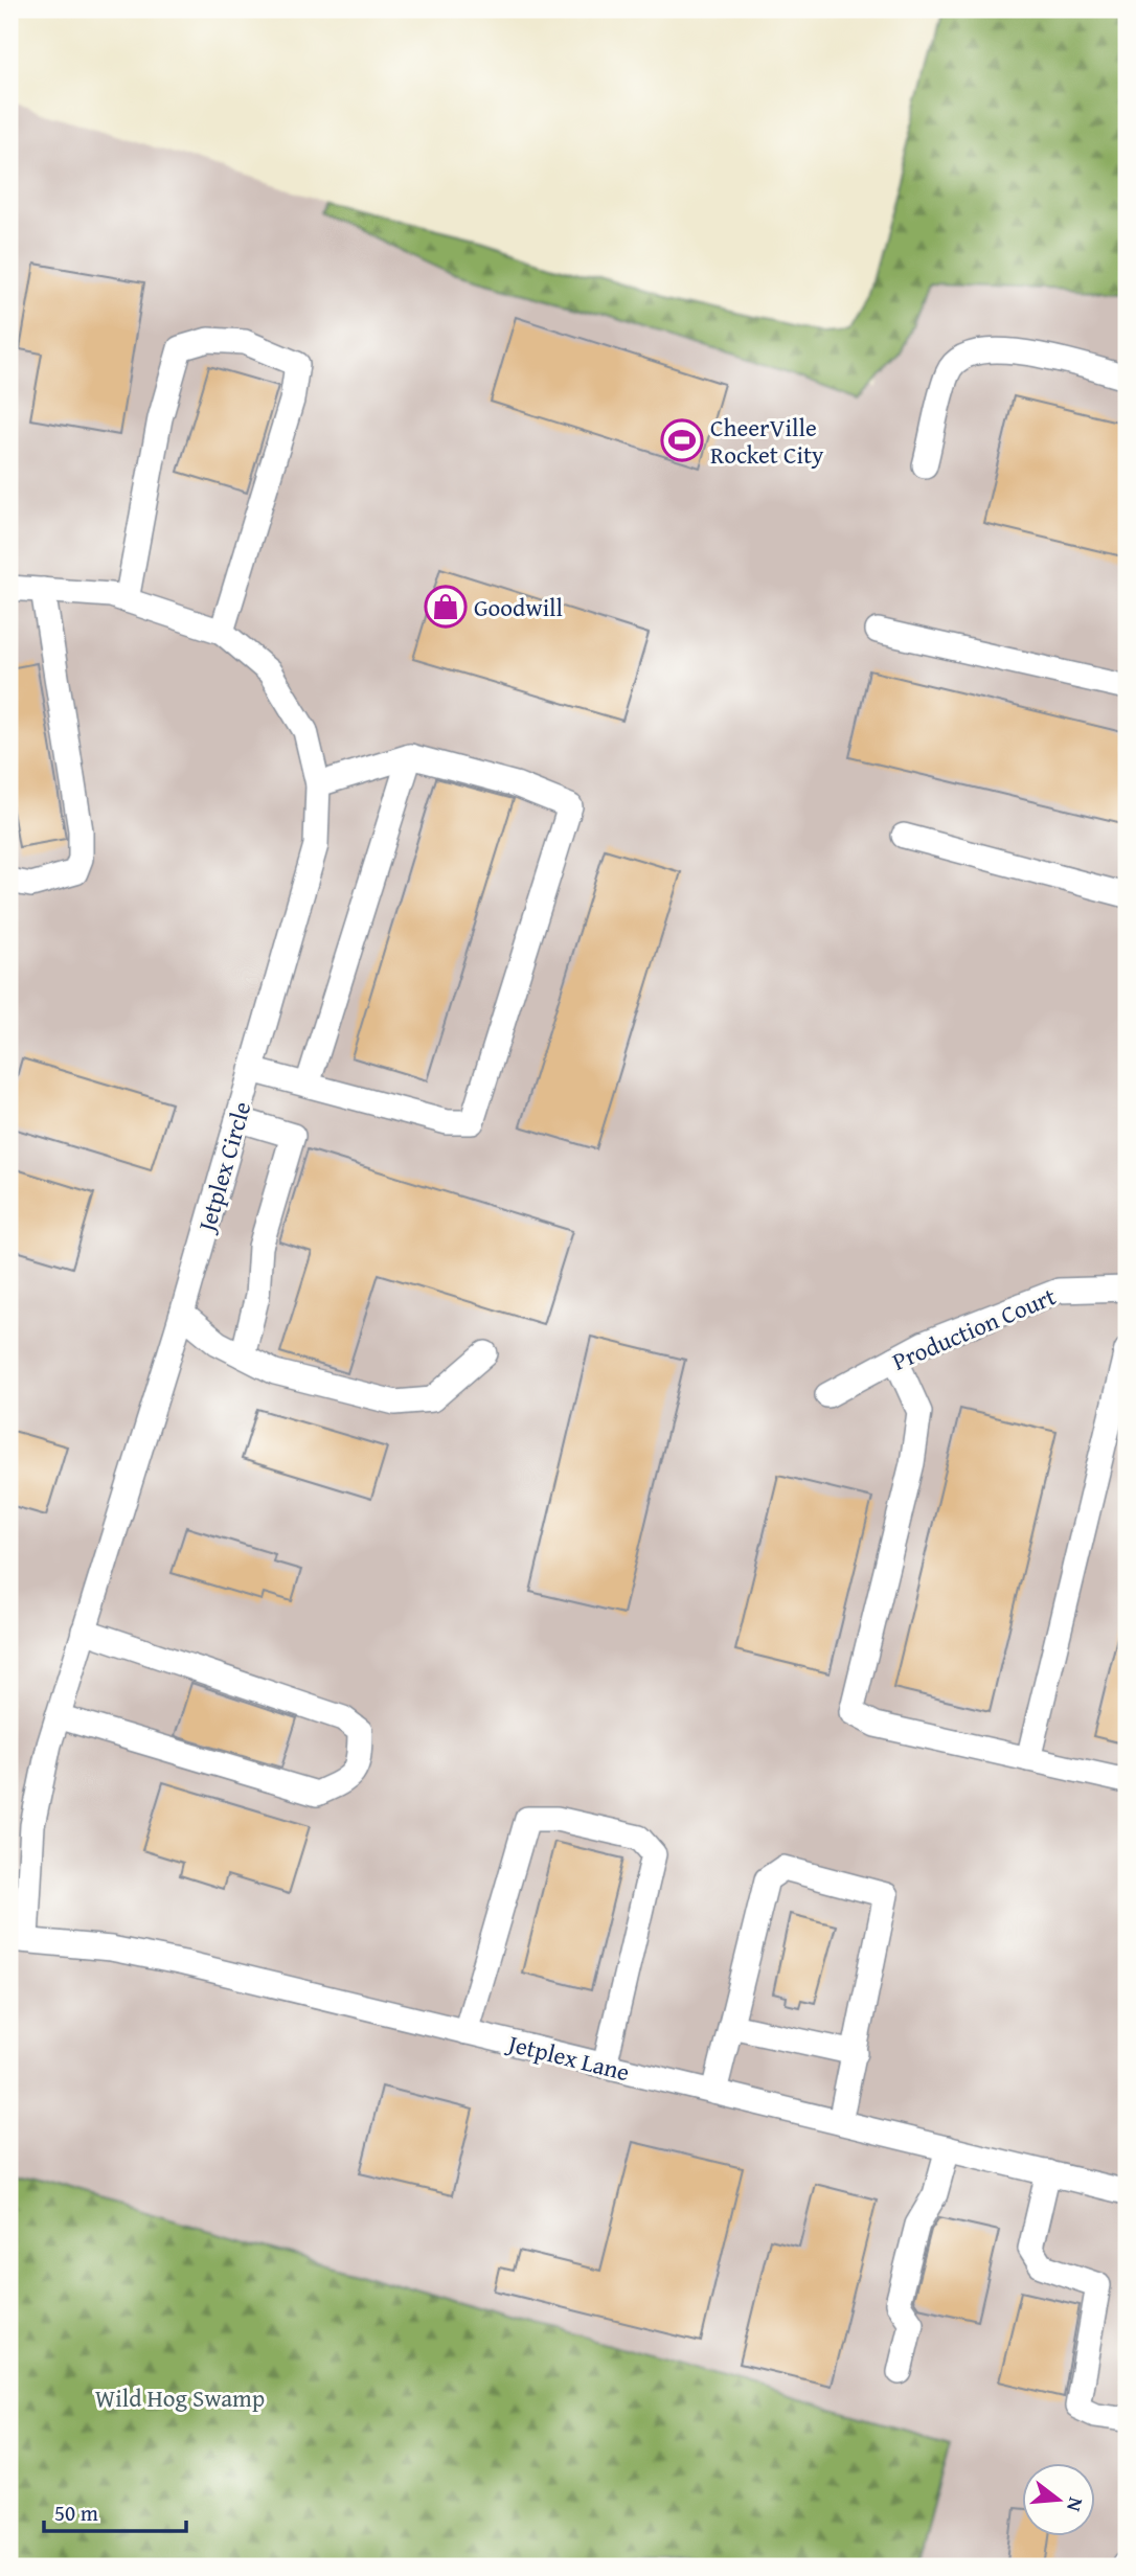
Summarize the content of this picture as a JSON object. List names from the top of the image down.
{
  "streets": {
    "street": ["Jetplex Circle", "Production Court", "Jetplex Lane"]
  },
  "crossings": [
    ["Jetplex Circle", "Jetplex Lane"]
  ],
  "parks": ["Wild Hog Swamp"],
  "places": {
    "sports": ["CheerVille Rocket City"],
    "shop": ["Goodwill"]
  },
  "scale_bar": "50 m",
  "north": "right"
}
